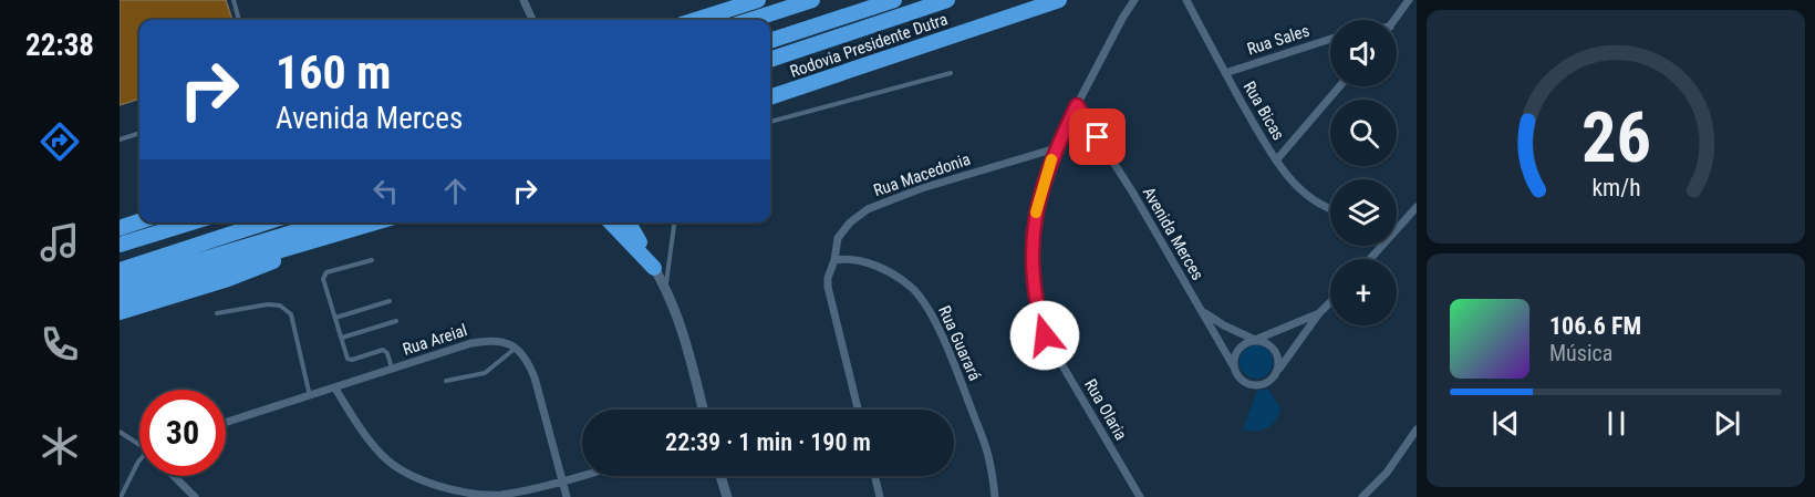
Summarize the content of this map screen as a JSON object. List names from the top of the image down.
{
  "streets": {
    "highway": ["Rodovia Presidente Dutra"],
    "street": [
      "Rua Sales",
      "Rua Bicas",
      "Rua Macedonia",
      "Avenida Merces",
      "Rua Areial",
      "Rua Guarará",
      "Rua Olaria"
    ]
  },
  "crossings": [
    ["Rua Sales", "Rua Bicas"],
    ["Rua Macedonia", "Rua Guarará"],
    ["Rua Macedonia", "Rua Olaria"],
    ["Avenida Merces", "Rua Olaria"]
  ],
  "page": {
    "tabs": "22:38",
    "map_buttons": "+",
    "turn": ["160 m", "Avenida Merces"],
    "song": ["106.6 FM", "Música"],
    "limit": "30",
    "trip": "22:39 · 1 min · 190 m",
    "gauge": ["26", "km/h"]
  }
}
